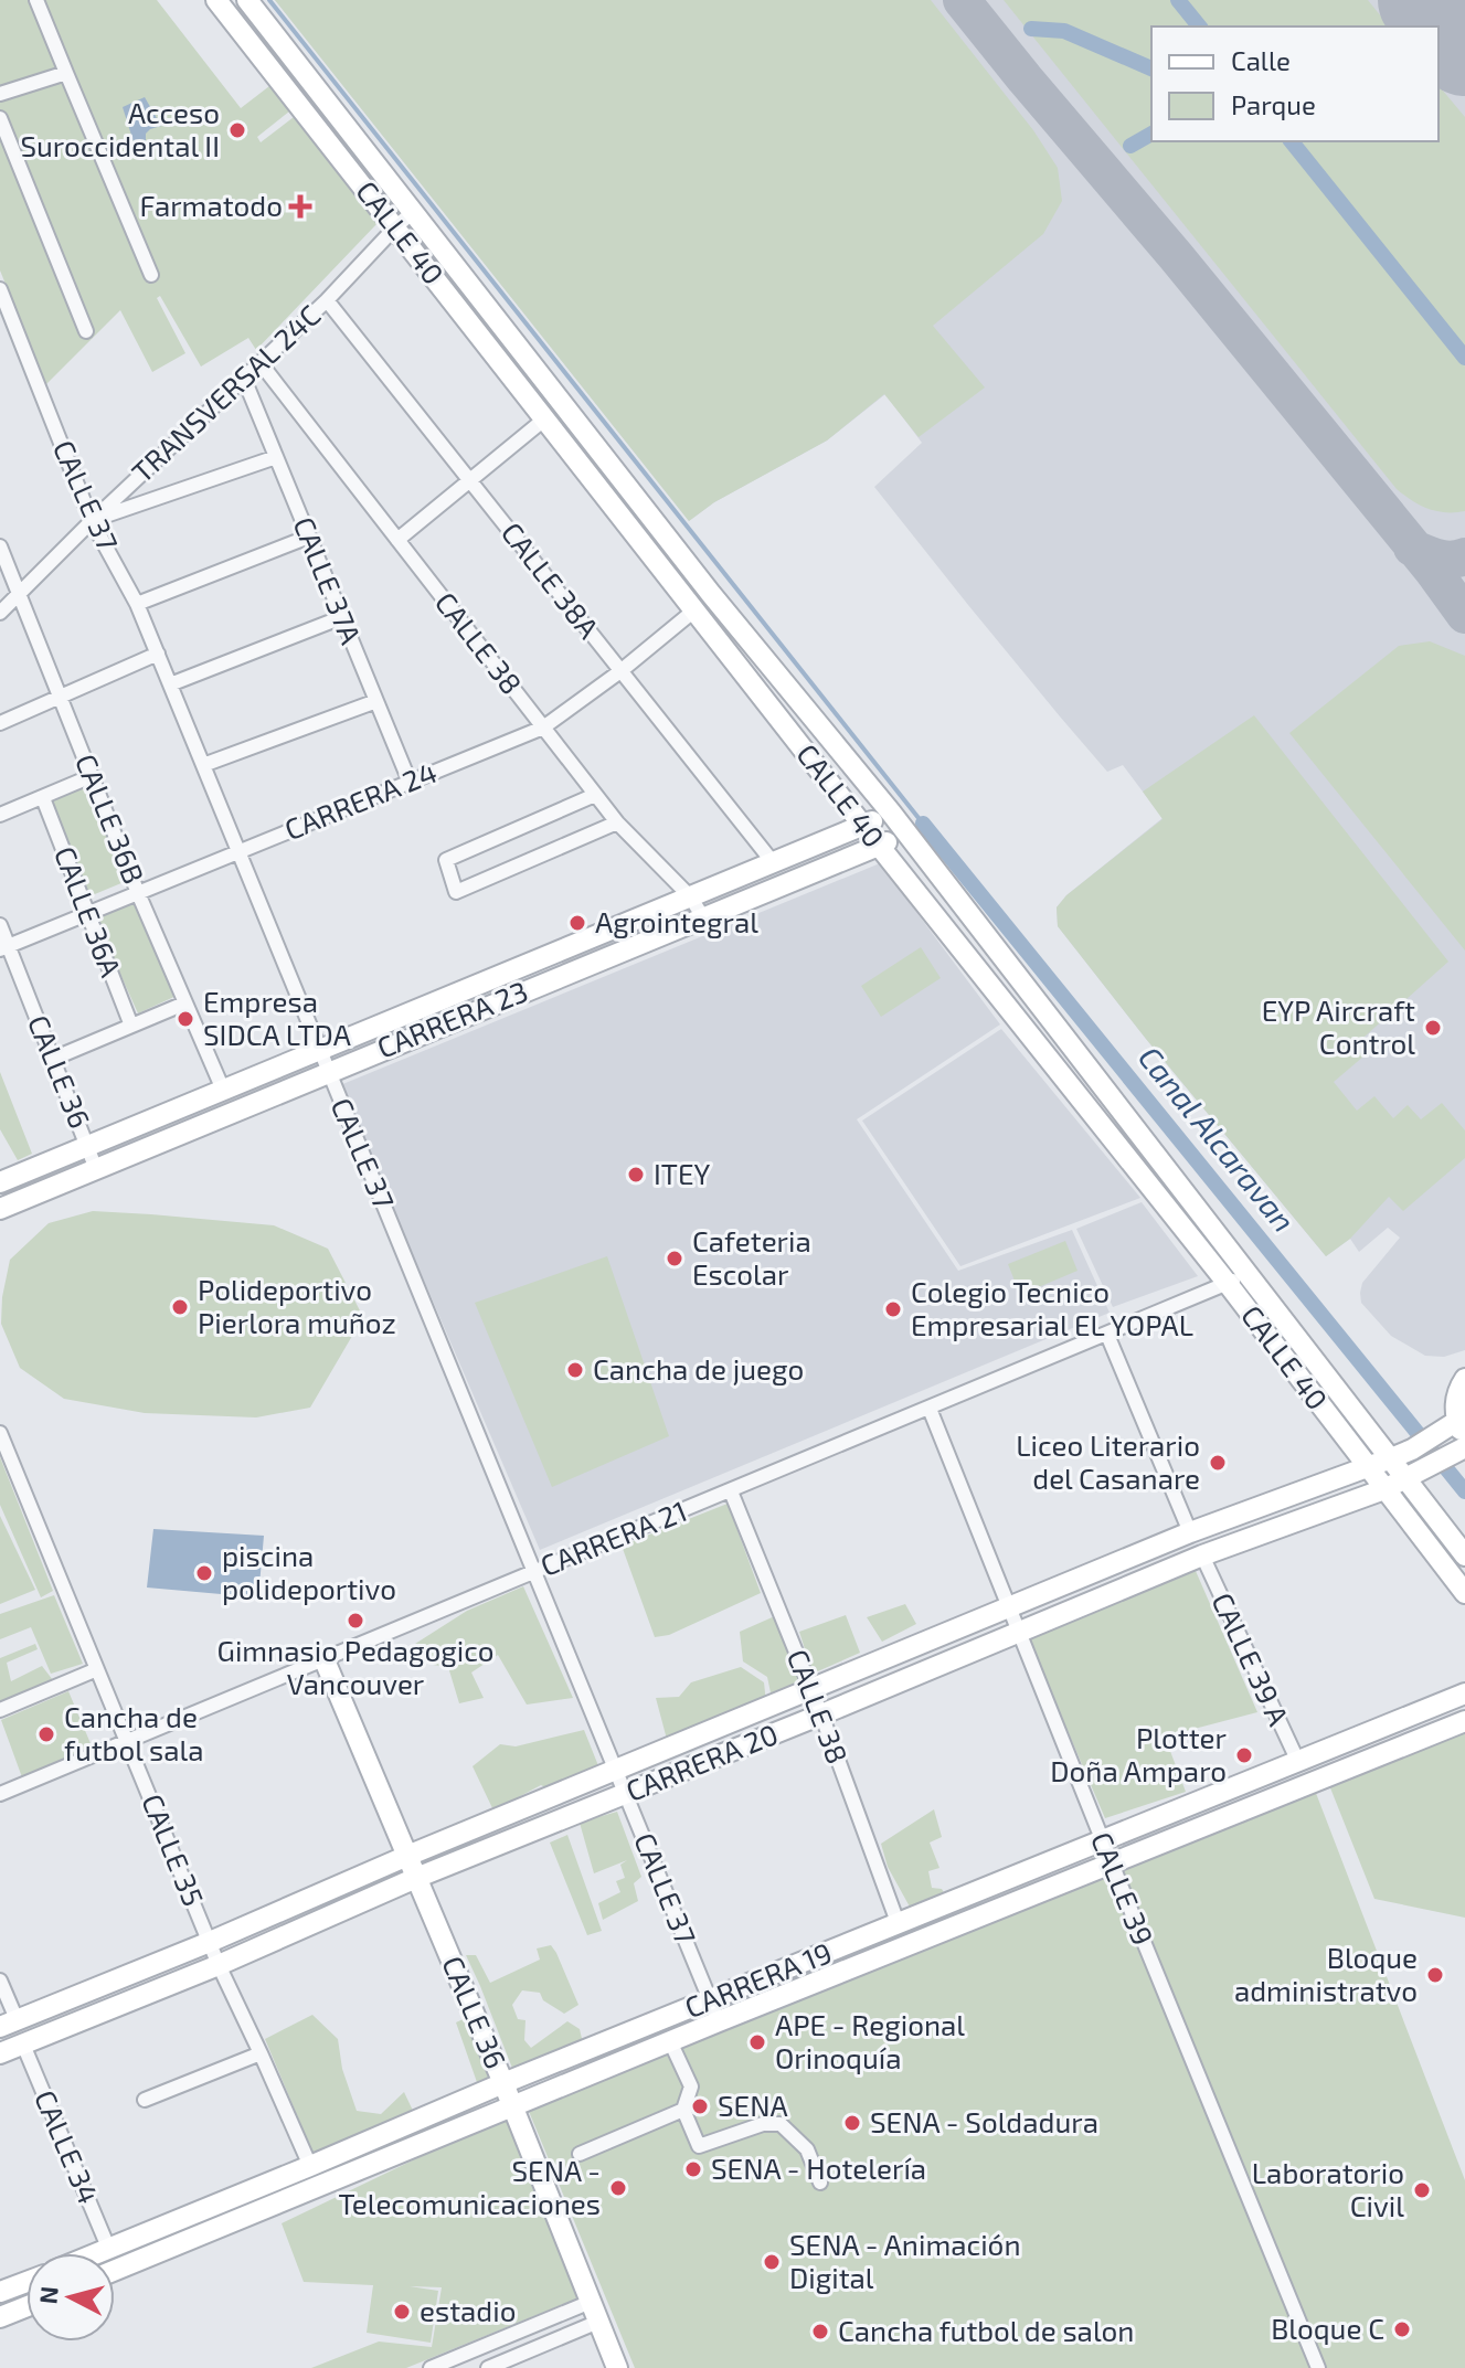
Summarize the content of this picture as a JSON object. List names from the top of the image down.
{
  "streets": {
    "main road": [
      "CALLE 40",
      "CARRERA 23",
      "CALLE 36",
      "CARRERA 20",
      "CARRERA 19"
    ],
    "street": [
      "TRANSVERSAL 24C",
      "CALLE 37",
      "CALLE 37A",
      "CALLE 38A",
      "CALLE 38",
      "CARRERA 24",
      "CALLE 36B",
      "CALLE 36A",
      "CARRERA 21",
      "CALLE 39 A",
      "CALLE 35",
      "CALLE 39",
      "CALLE 34"
    ]
  },
  "crossings": [
    ["CALLE 40", "TRANSVERSAL 24C"],
    ["CALLE 40", "CARRERA 24"],
    ["CALLE 40", "CARRERA 23"],
    ["CALLE 40", "CARRERA 21"],
    ["CALLE 40", "CARRERA 20"],
    ["TRANSVERSAL 24C", "CALLE 37"],
    ["TRANSVERSAL 24C", "CALLE 37A"],
    ["TRANSVERSAL 24C", "CALLE 38A"],
    ["TRANSVERSAL 24C", "CALLE 38"],
    ["TRANSVERSAL 24C", "CALLE 36B"],
    ["CALLE 37", "CARRERA 24"],
    ["CALLE 37", "CARRERA 23"],
    ["CALLE 37", "CARRERA 21"],
    ["CALLE 37", "CARRERA 20"],
    ["CALLE 37", "CARRERA 19"],
    ["CALLE 37A", "CARRERA 24"],
    ["CALLE 38A", "CARRERA 24"],
    ["CALLE 38A", "CARRERA 23"],
    ["CALLE 38", "CARRERA 24"],
    ["CALLE 38", "CARRERA 23"],
    ["CALLE 38", "CARRERA 21"],
    ["CALLE 38", "CARRERA 20"],
    ["CALLE 38", "CARRERA 19"],
    ["CARRERA 24", "CALLE 36B"],
    ["CARRERA 24", "CALLE 36A"],
    ["CARRERA 24", "CALLE 36"],
    ["CALLE 36B", "CARRERA 23"],
    ["CARRERA 23", "CALLE 36"],
    ["CALLE 36", "CARRERA 21"],
    ["CALLE 36", "CARRERA 20"],
    ["CALLE 36", "CARRERA 19"],
    ["CARRERA 21", "CALLE 35"],
    ["CARRERA 21", "CALLE 39"],
    ["CALLE 39 A", "CARRERA 20"],
    ["CALLE 39 A", "CARRERA 19"],
    ["CARRERA 20", "CALLE 35"],
    ["CARRERA 20", "CALLE 39"],
    ["CARRERA 20", "CALLE 34"],
    ["CALLE 35", "CARRERA 19"],
    ["CALLE 39", "CARRERA 19"],
    ["CARRERA 19", "CALLE 34"]
  ],
  "water": ["Canal Alcaravan"],
  "places": {
    "other": [
      "Acceso Suroccidental II",
      "Agrointegral",
      "Empresa SIDCA LTDA",
      "EYP Aircraft Control",
      "ITEY",
      "Cafeteria Escolar",
      "Polideportivo Pierlora muñoz",
      "Colegio Tecnico Empresarial EL YOPAL",
      "Cancha de juego",
      "Liceo Literario del Casanare",
      "piscina polideportivo",
      "Gimnasio Pedagogico Vancouver",
      "Cancha de futbol sala",
      "Plotter Doña Amparo",
      "Bloque administratvo",
      "APE - Regional Orinoquía",
      "SENA",
      "SENA - Soldadura",
      "SENA - Hotelería",
      "SENA - Telecomunicaciones",
      "Laboratorio Civil",
      "SENA - Animación Digital",
      "estadio",
      "Bloque C",
      "Cancha futbol de salon"
    ],
    "health": ["Farmatodo"]
  },
  "legend": ["Calle", "Parque"],
  "north": "left"
}
